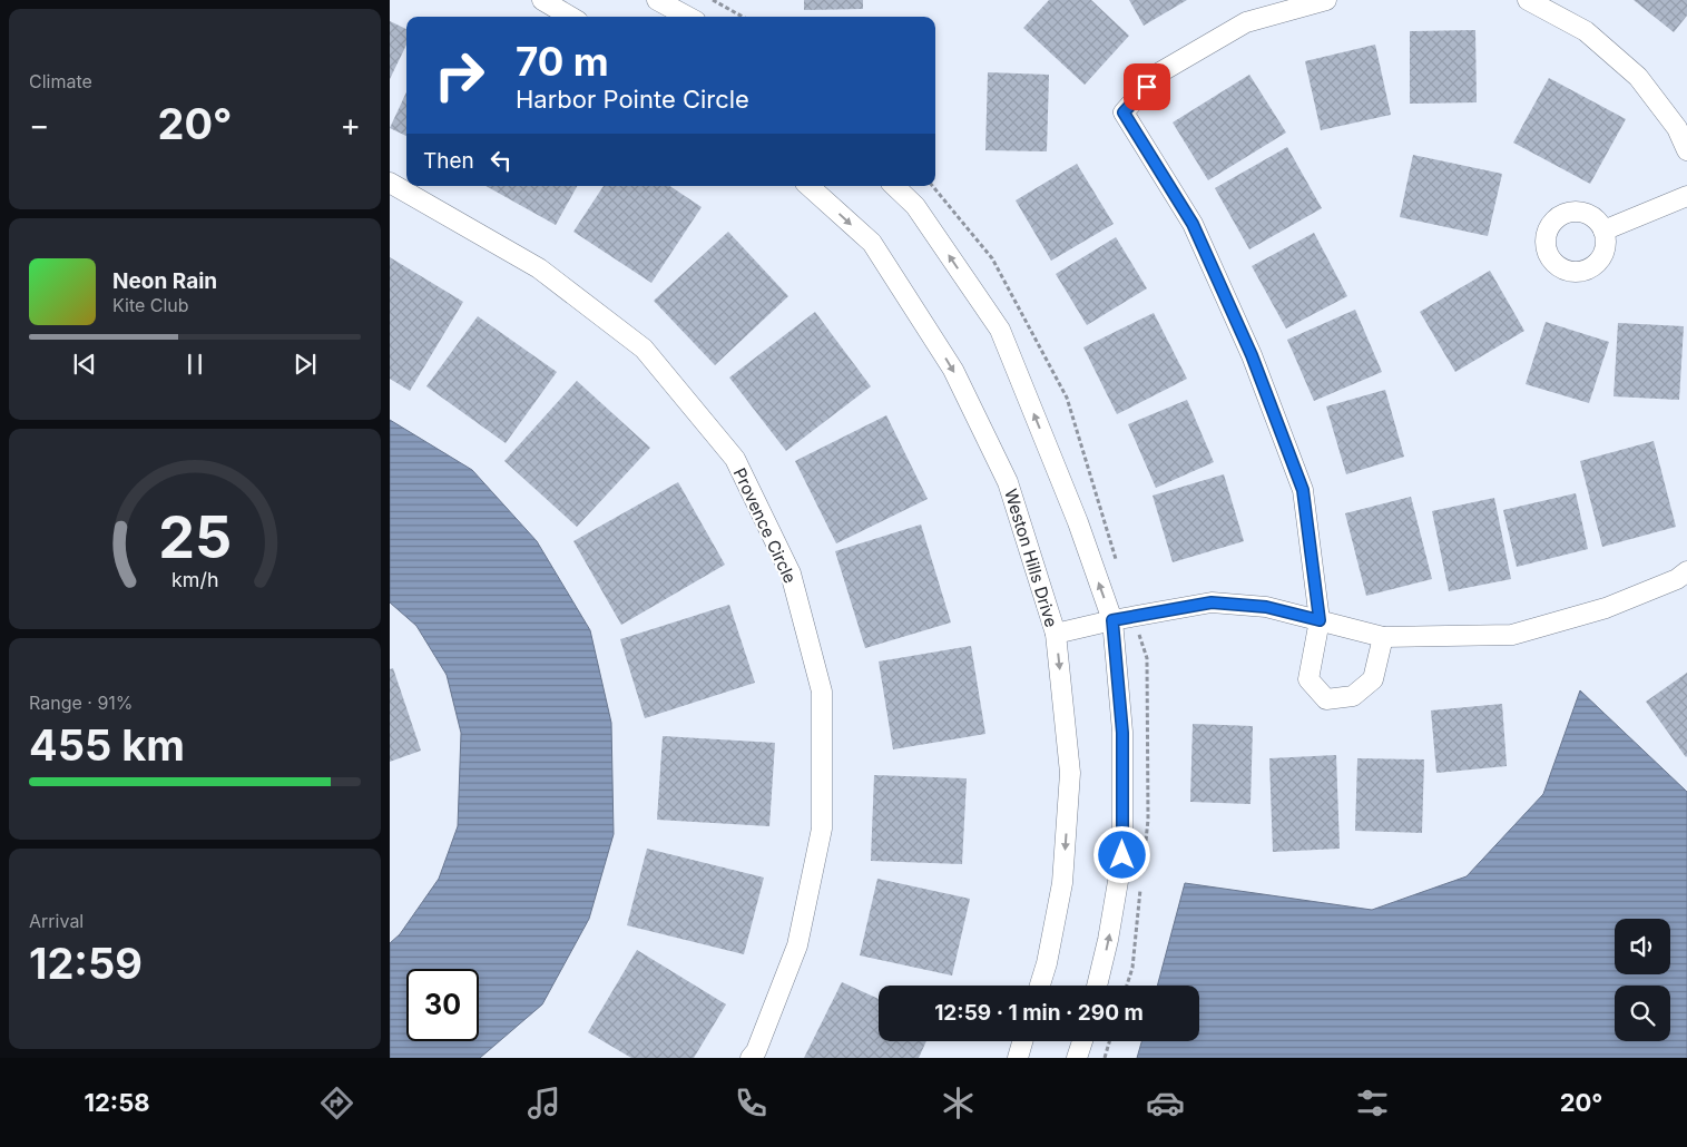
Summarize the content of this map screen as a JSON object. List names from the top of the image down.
{
  "streets": {
    "street": ["Provence Circle", "Weston Hills Drive"]
  },
  "page": {
    "tile": [
      "Climate",
      ["Range · 91%", "455 km"],
      ["Arrival", "12:59"]
    ],
    "turn": ["70 m", "Harbor Pointe Circle"],
    "heat": ["−", "20°", "+"],
    "then": "Then",
    "song": ["Neon Rain", "Kite Club"],
    "limit": "30",
    "trip": "12:59 · 1 min · 290 m",
    "tabs": ["12:58", "20°"],
    "gauge": ["25", "km/h"]
  }
}
